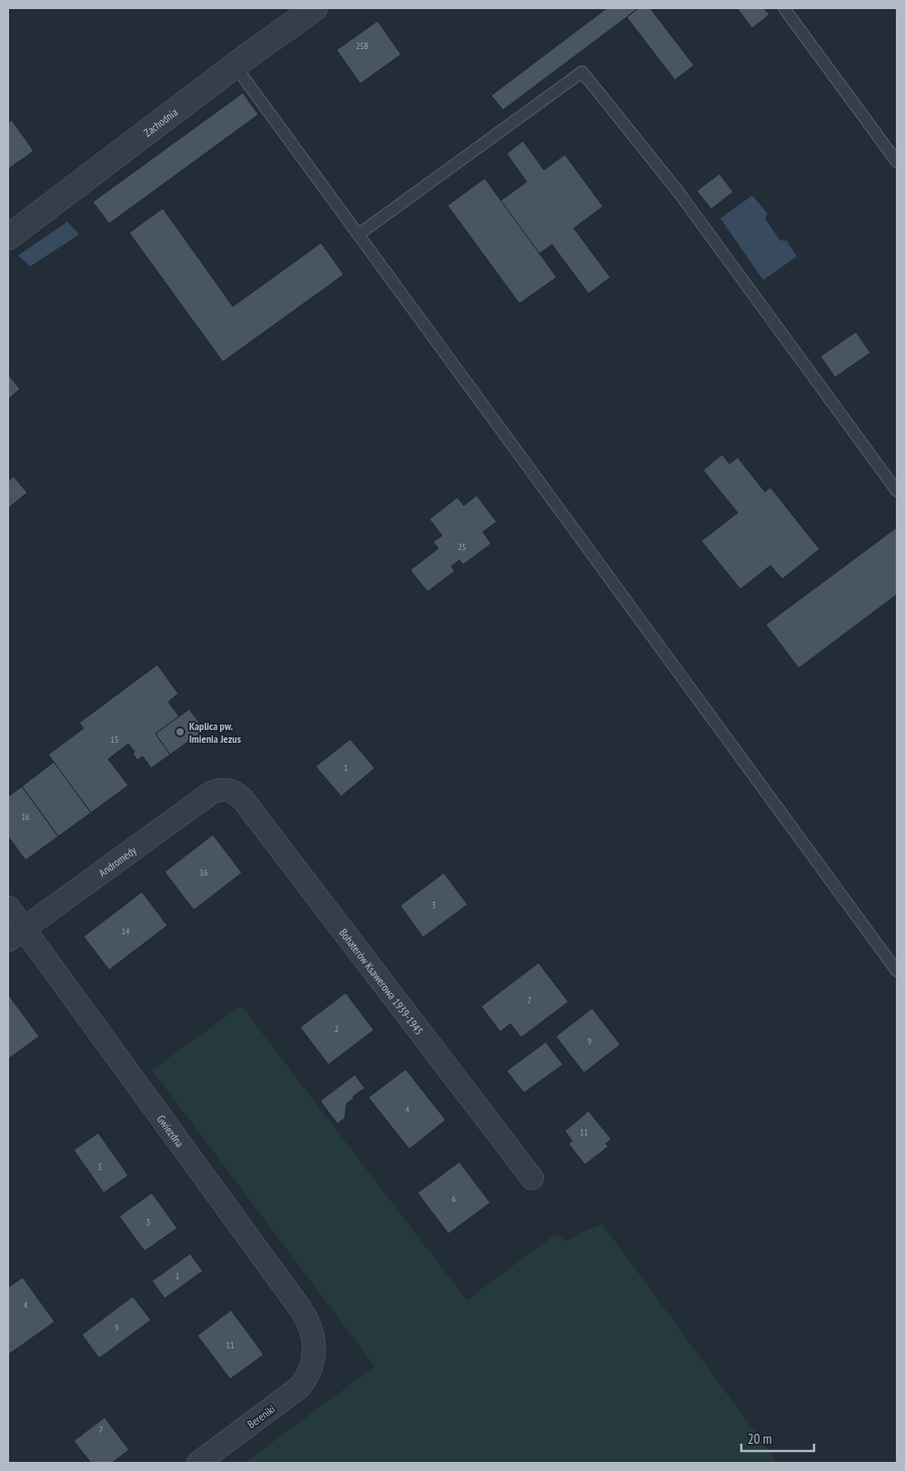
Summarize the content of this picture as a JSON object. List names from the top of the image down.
{
  "streets": {
    "street": [
      "Zachodnia",
      "Andromedy",
      "Bohaterów Ksawerowa 1939-1945",
      "Gwiezdna",
      "Bereniki"
    ]
  },
  "crossings": [
    ["Andromedy", "Bohaterów Ksawerowa 1939-1945"],
    ["Andromedy", "Gwiezdna"],
    ["Gwiezdna", "Bereniki"]
  ],
  "places": ["Kaplica pw. Imienia Jezus"],
  "house_numbers": [
    "25B",
    "25",
    "15",
    "1",
    "16",
    "16",
    "3",
    "14",
    "7",
    "2",
    "9",
    "4",
    "11",
    "5",
    "6",
    "3",
    "1",
    "4",
    "9",
    "11",
    "7"
  ],
  "scale_bar": "20 m"
}
